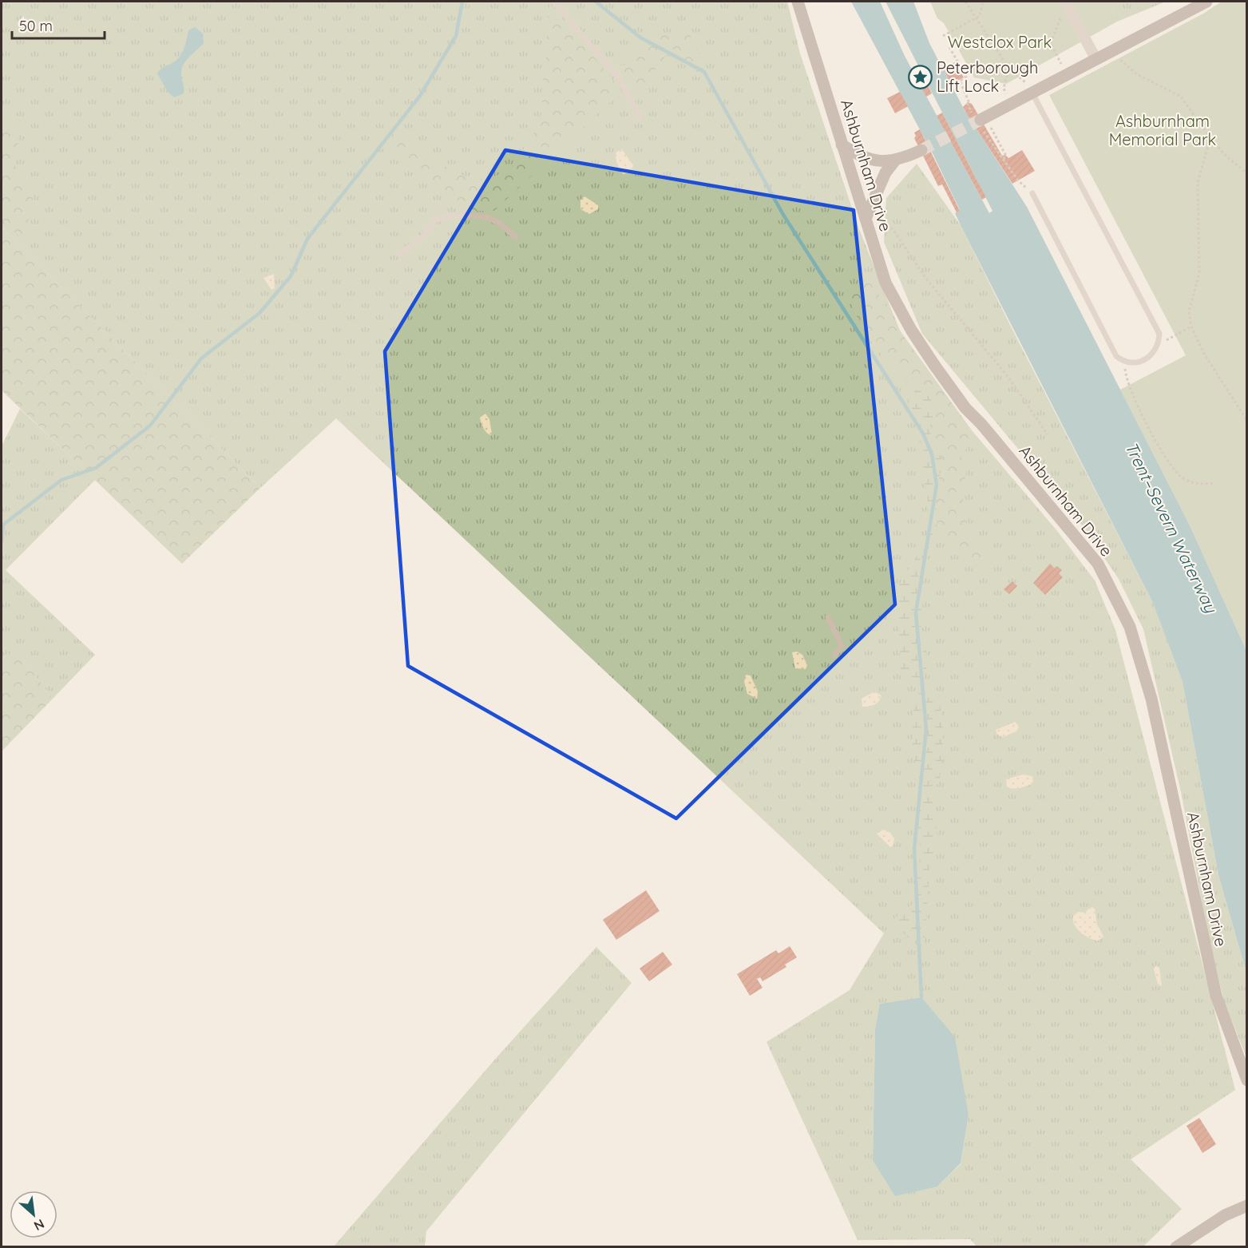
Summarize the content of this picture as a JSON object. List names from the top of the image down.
{
  "streets": {
    "street": ["Ashburnham Drive"]
  },
  "water": ["Trent–Severn Waterway"],
  "parks": ["Westclox Park", "Ashburnham Memorial Park"],
  "places": {
    "place": ["Peterborough Lift Lock"]
  },
  "scale_bar": "50 m",
  "north": "bottom right"
}
